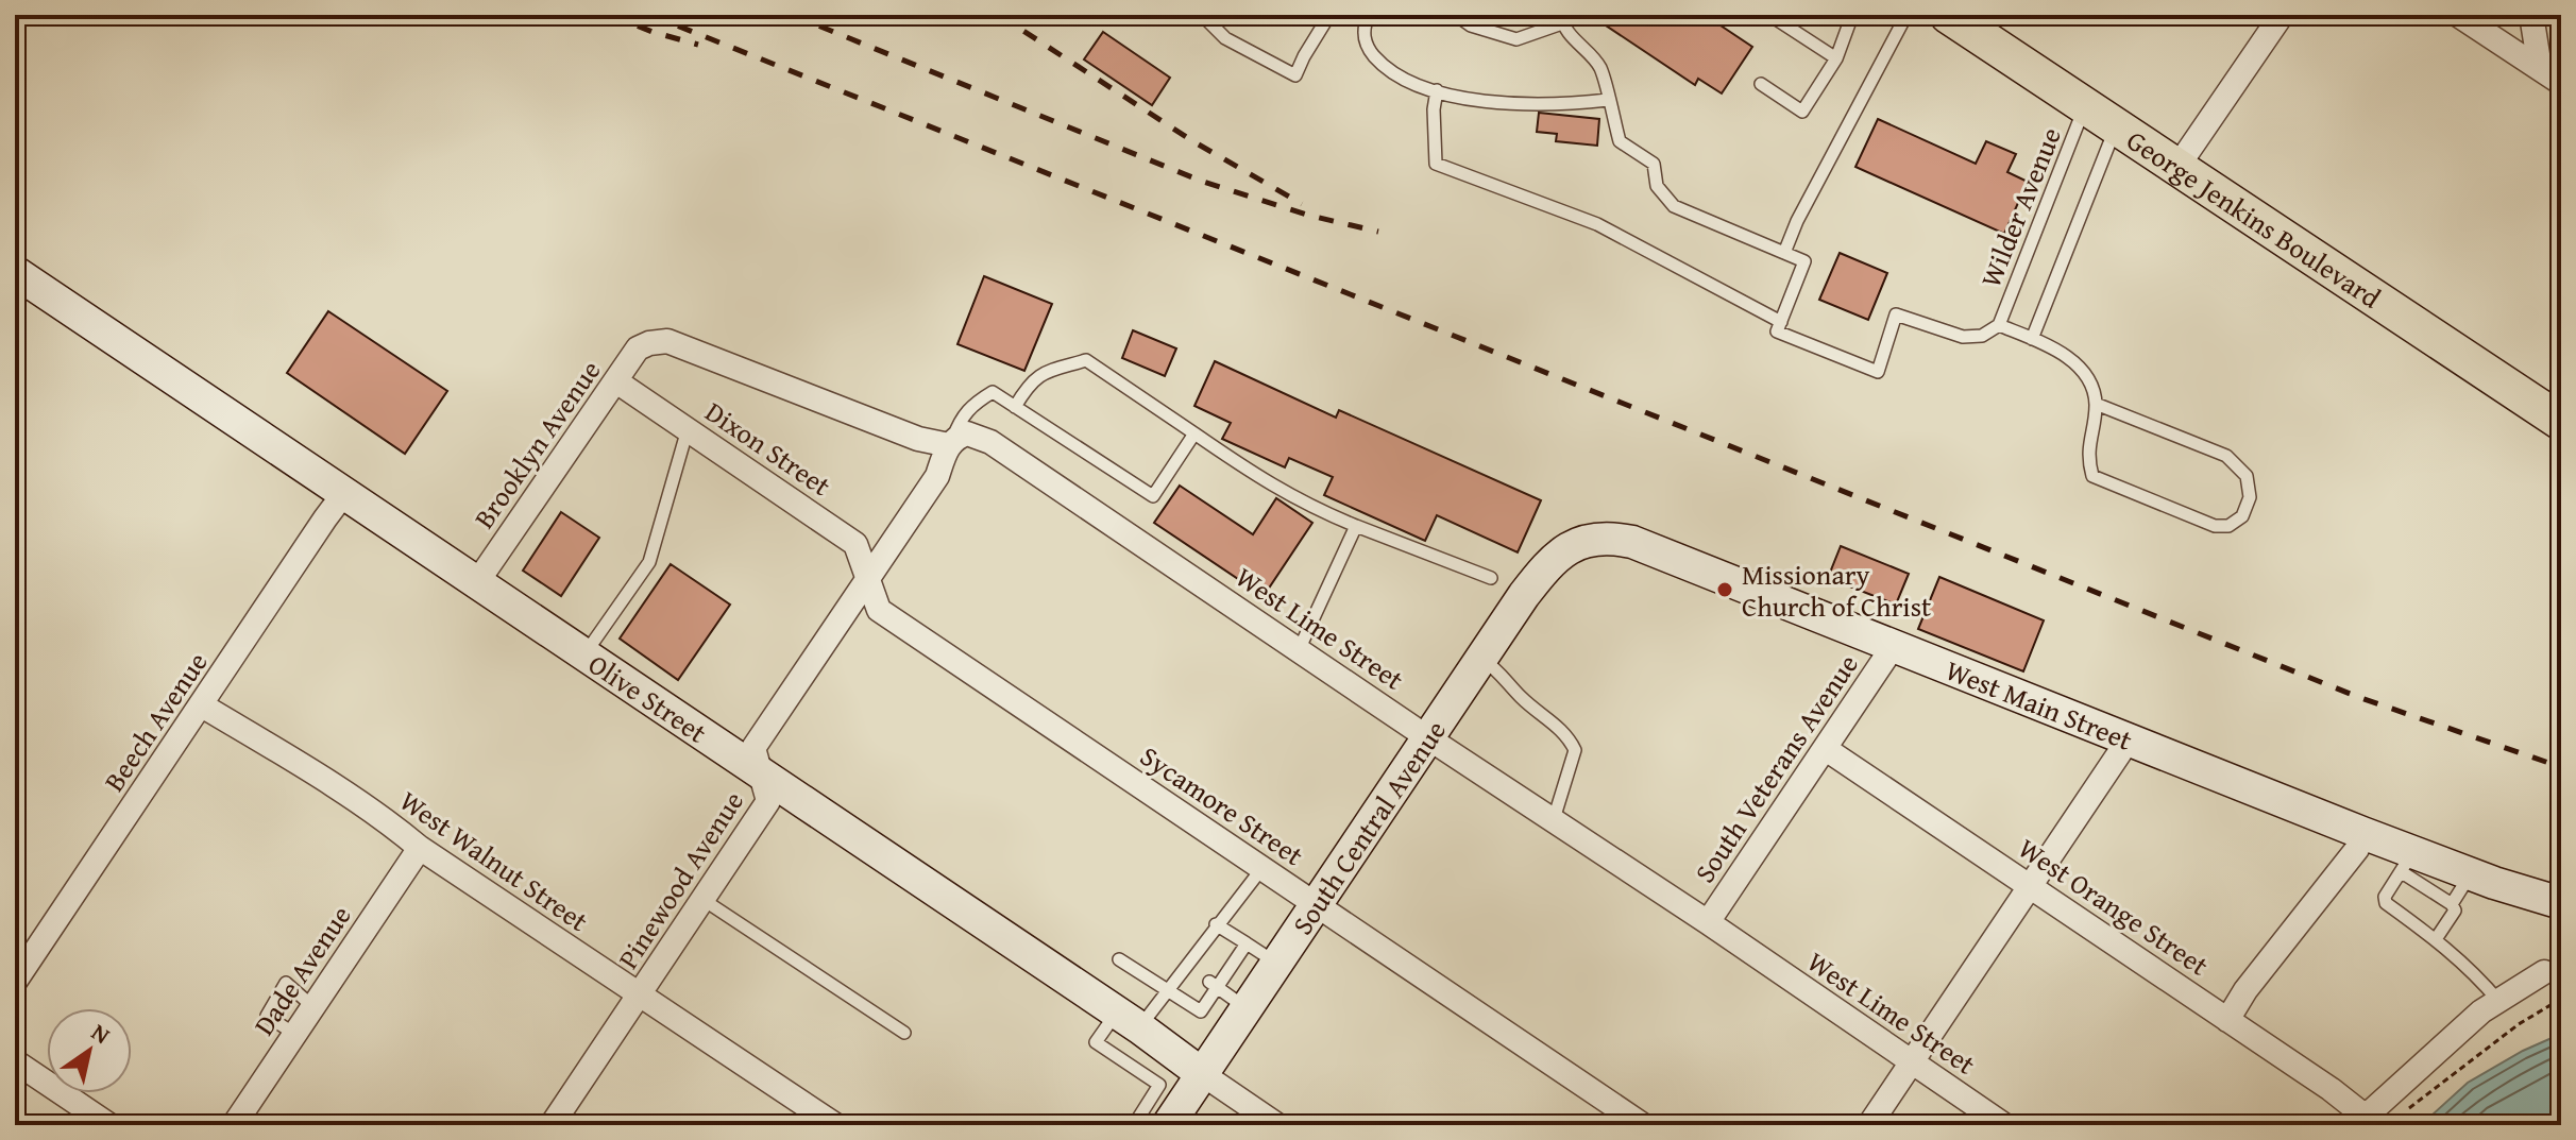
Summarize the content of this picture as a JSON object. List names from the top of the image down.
{
  "streets": {
    "main road": [
      "George Jenkins Boulevard",
      "Olive Street",
      "West Main Street",
      "South Central Avenue"
    ],
    "street": [
      "Brooklyn Avenue",
      "Dixon Street",
      "West Lime Street",
      "Beech Avenue",
      "South Veterans Avenue",
      "Sycamore Street",
      "West Walnut Street",
      "Pinewood Avenue",
      "West Orange Street",
      "Dade Avenue"
    ],
    "lane": ["Wilder Avenue"]
  },
  "crossings": [
    ["Wilder Avenue", "George Jenkins Boulevard"],
    ["Brooklyn Avenue", "Dixon Street"],
    ["Brooklyn Avenue", "West Lime Street"],
    ["Brooklyn Avenue", "Olive Street"],
    ["Dixon Street", "Sycamore Street"],
    ["Dixon Street", "Pinewood Avenue"],
    ["West Lime Street", "South Veterans Avenue"],
    ["West Lime Street", "South Central Avenue"],
    ["West Lime Street", "Pinewood Avenue"],
    ["Olive Street", "Beech Avenue"],
    ["Olive Street", "South Central Avenue"],
    ["Olive Street", "Pinewood Avenue"],
    ["West Main Street", "South Veterans Avenue"],
    ["West Main Street", "South Central Avenue"],
    ["Beech Avenue", "West Walnut Street"],
    ["South Veterans Avenue", "West Orange Street"],
    ["Sycamore Street", "South Central Avenue"],
    ["Sycamore Street", "Pinewood Avenue"],
    ["West Walnut Street", "Pinewood Avenue"],
    ["West Walnut Street", "Dade Avenue"]
  ],
  "places": ["Missionary Church of Christ"],
  "north": "top right"
}
